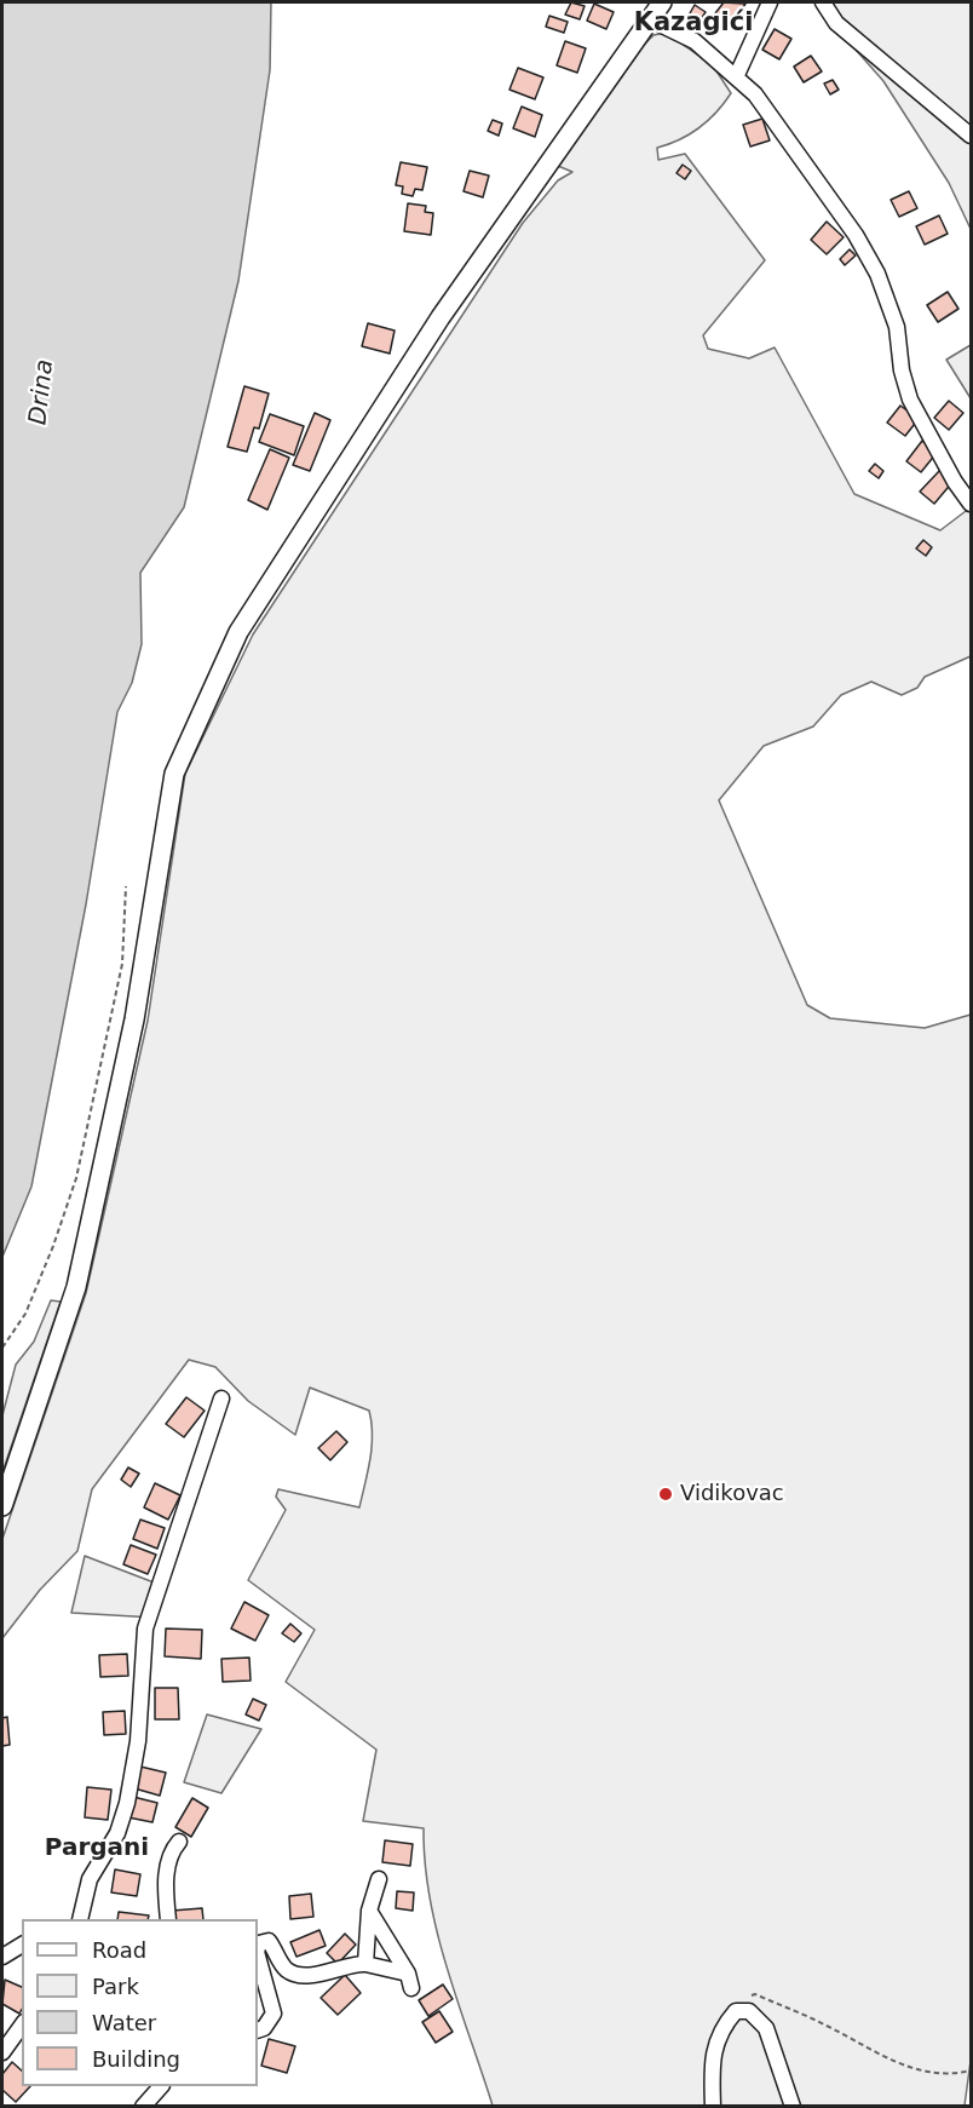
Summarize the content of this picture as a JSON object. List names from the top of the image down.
{
  "districts": ["Kazagići", "Pargani"],
  "water": ["Drina"],
  "places": ["Vidikovac"],
  "legend": [
    "Road",
    "Park",
    "Water",
    "Building"
  ]
}
